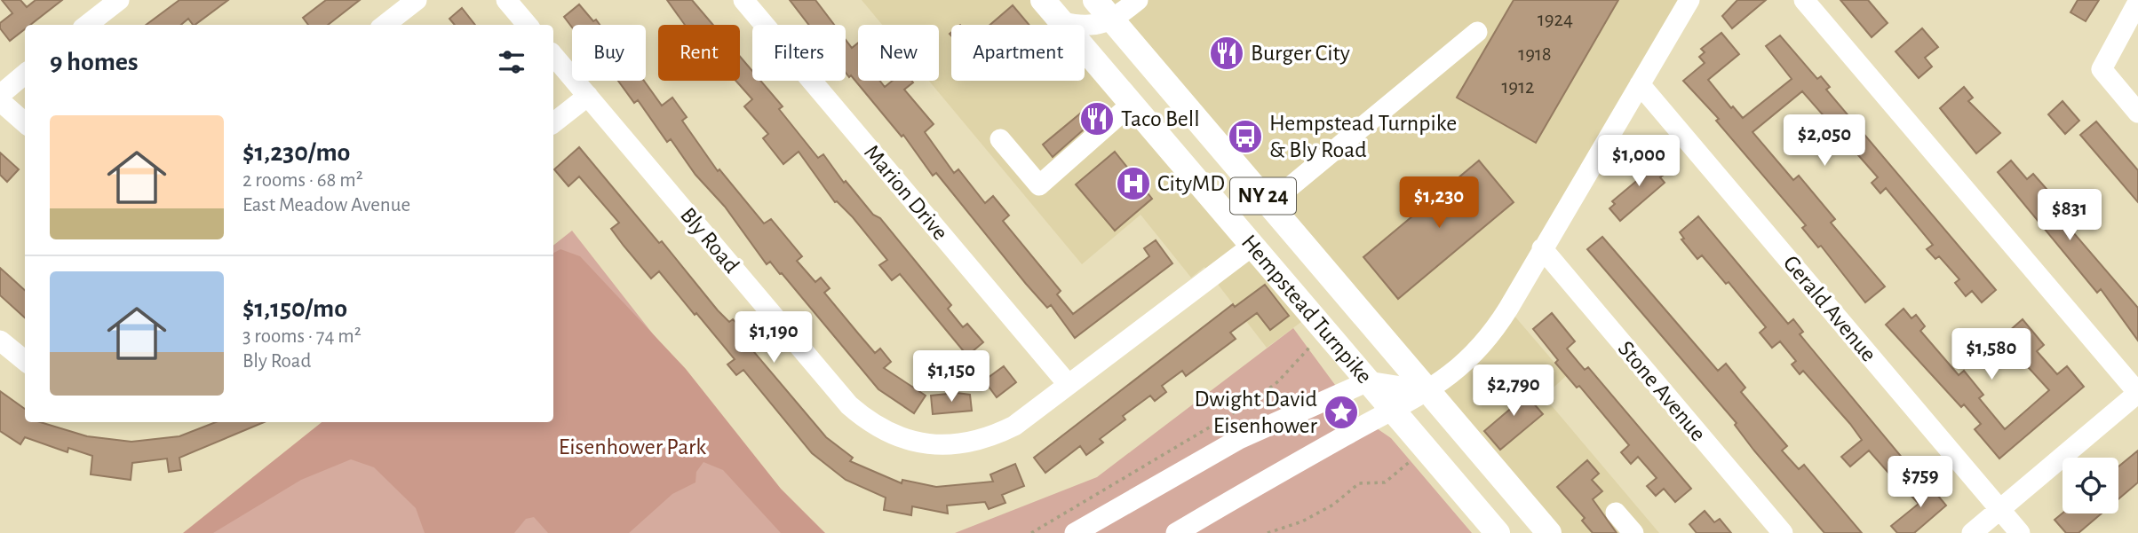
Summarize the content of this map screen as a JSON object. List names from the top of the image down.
{
  "streets": {
    "main road": ["NY 24", "Hempstead Turnpike"],
    "street": [
      "Marion Drive",
      "Bly Road",
      "Gerald Avenue",
      "Stone Avenue"
    ]
  },
  "crossings": [
    ["Marion Drive", "Bly Road"],
    ["Bly Road", "Hempstead Turnpike"]
  ],
  "parks": ["Eisenhower Park"],
  "places": {
    "restaurant": ["Burger City", "Taco Bell"],
    "bus stop": ["Hempstead Turnpike & Bly Road"],
    "hospital": ["CityMD"],
    "place": ["Dwight David Eisenhower"]
  },
  "house_numbers": ["1924", "1918", "1912"],
  "page": {
    "chip": [
      "Buy",
      "Rent",
      "Filters",
      "New",
      "Apartment"
    ],
    "heading": "9 homes",
    "list": [
      {
        "name": "$1,230/mo",
        "note": "2 rooms · 68 m² · East Meadow Avenue"
      },
      {
        "name": "$1,150/mo",
        "note": "3 rooms · 74 m² · Bly Road"
      }
    ],
    "price": [
      "$2,050",
      "$1,000",
      "$1,230",
      "$831",
      "$1,190",
      "$1,580",
      "$1,150",
      "$2,790",
      "$759"
    ]
  }
}
